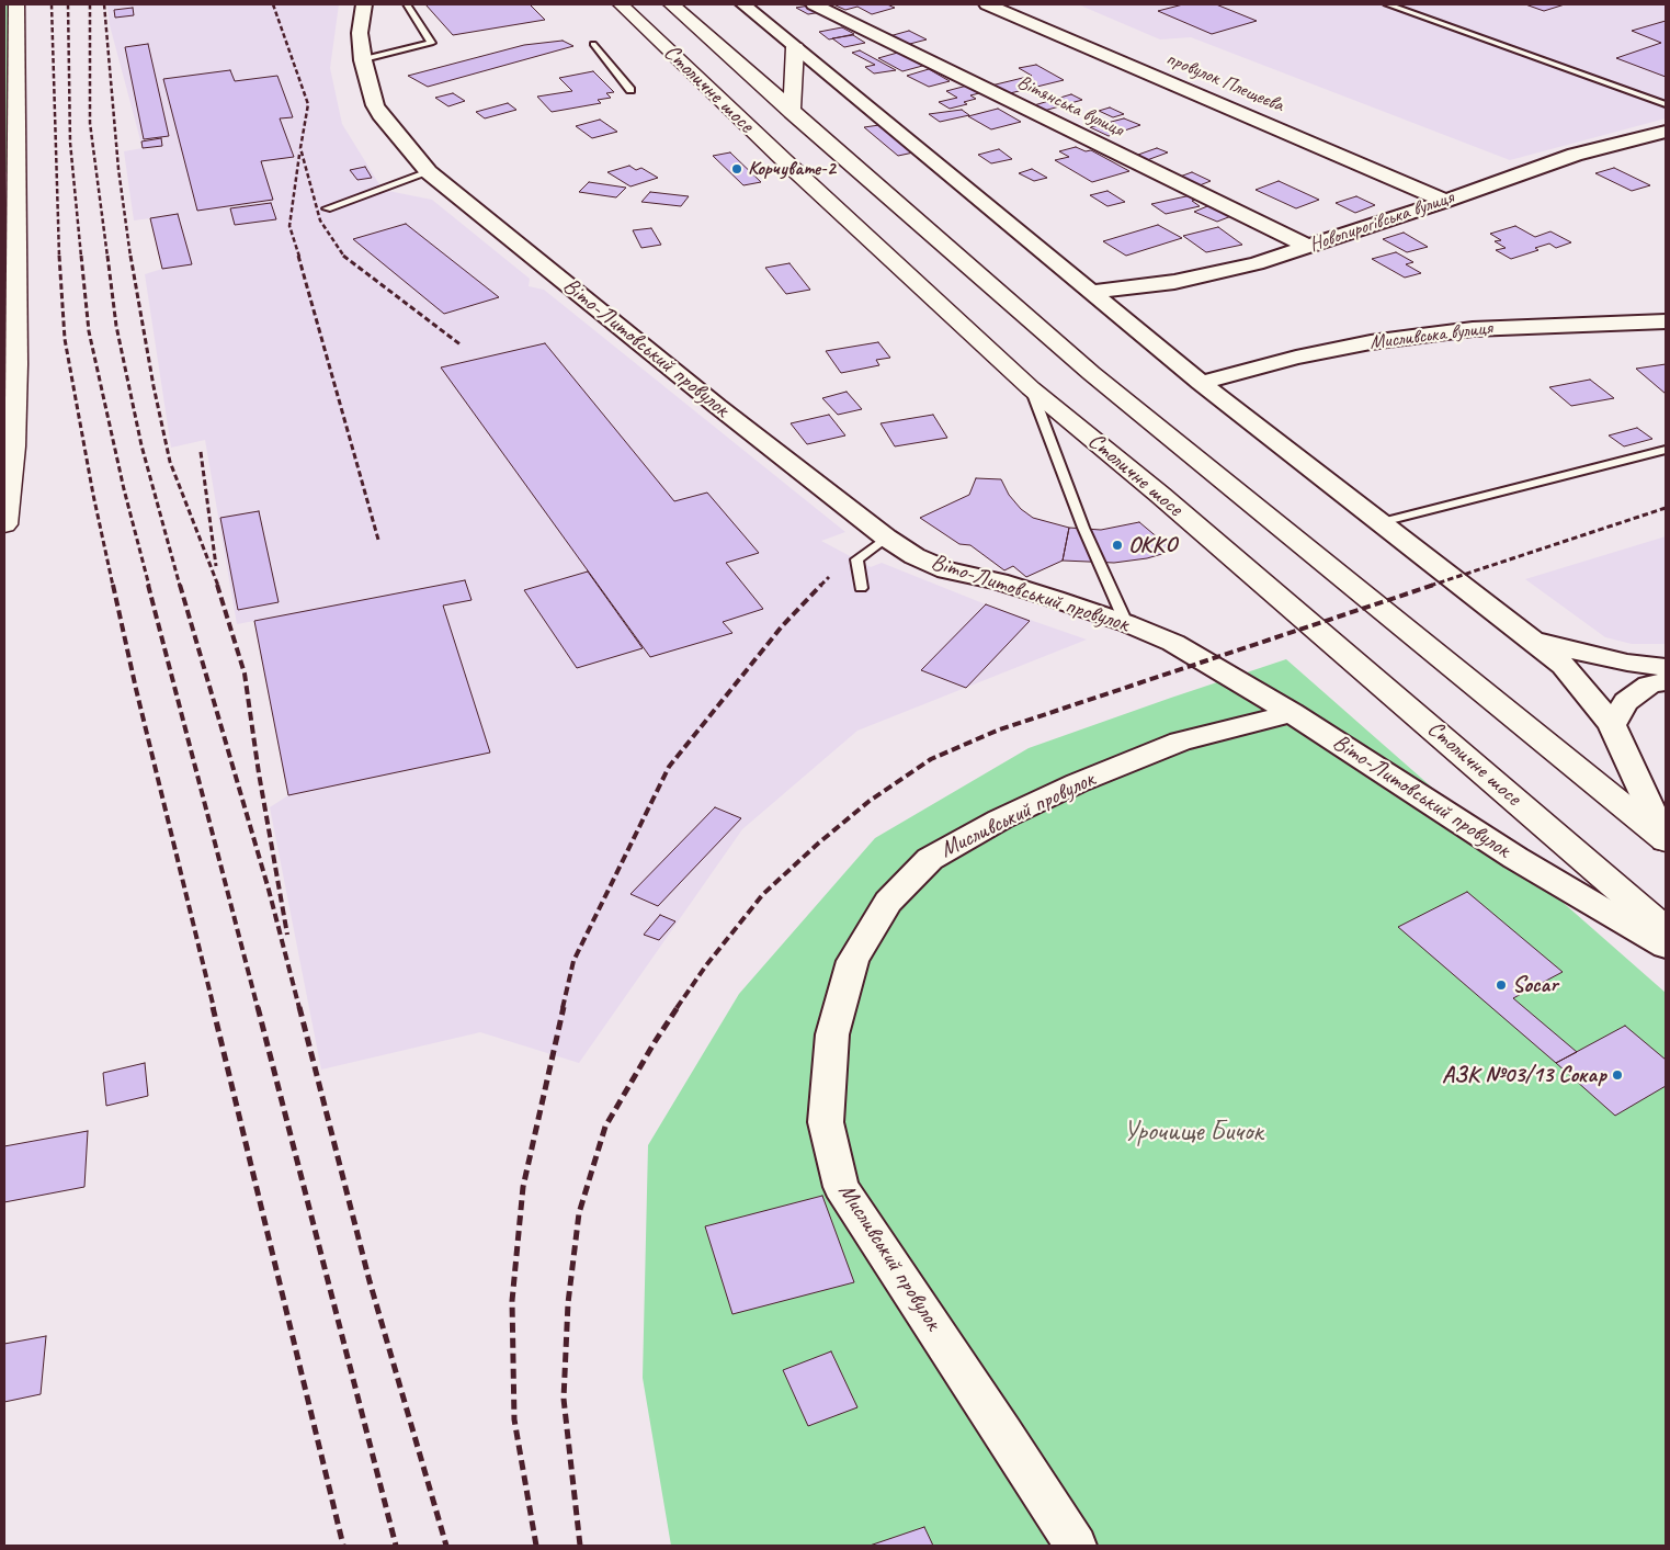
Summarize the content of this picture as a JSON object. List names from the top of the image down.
{
  "streets": {
    "main road": ["Столичне шосе"],
    "street": [
      "провулок Плещеєва",
      "Вітянська вулиця",
      "Новопирогівська вулиця",
      "Мисливська вулиця",
      "Віто-Литовський провулок",
      "Мисливський провулок"
    ]
  },
  "crossings": [
    ["провулок Плещеєва", "Новопирогівська вулиця"],
    ["Вітянська вулиця", "Новопирогівська вулиця"],
    ["Віто-Литовський провулок", "Мисливський провулок"]
  ],
  "parks": ["Урочище Бичок"],
  "places": [
    "Корчувате-2",
    "ОККО",
    "Socar",
    "АЗК №03/13 Сокар"
  ]
}
